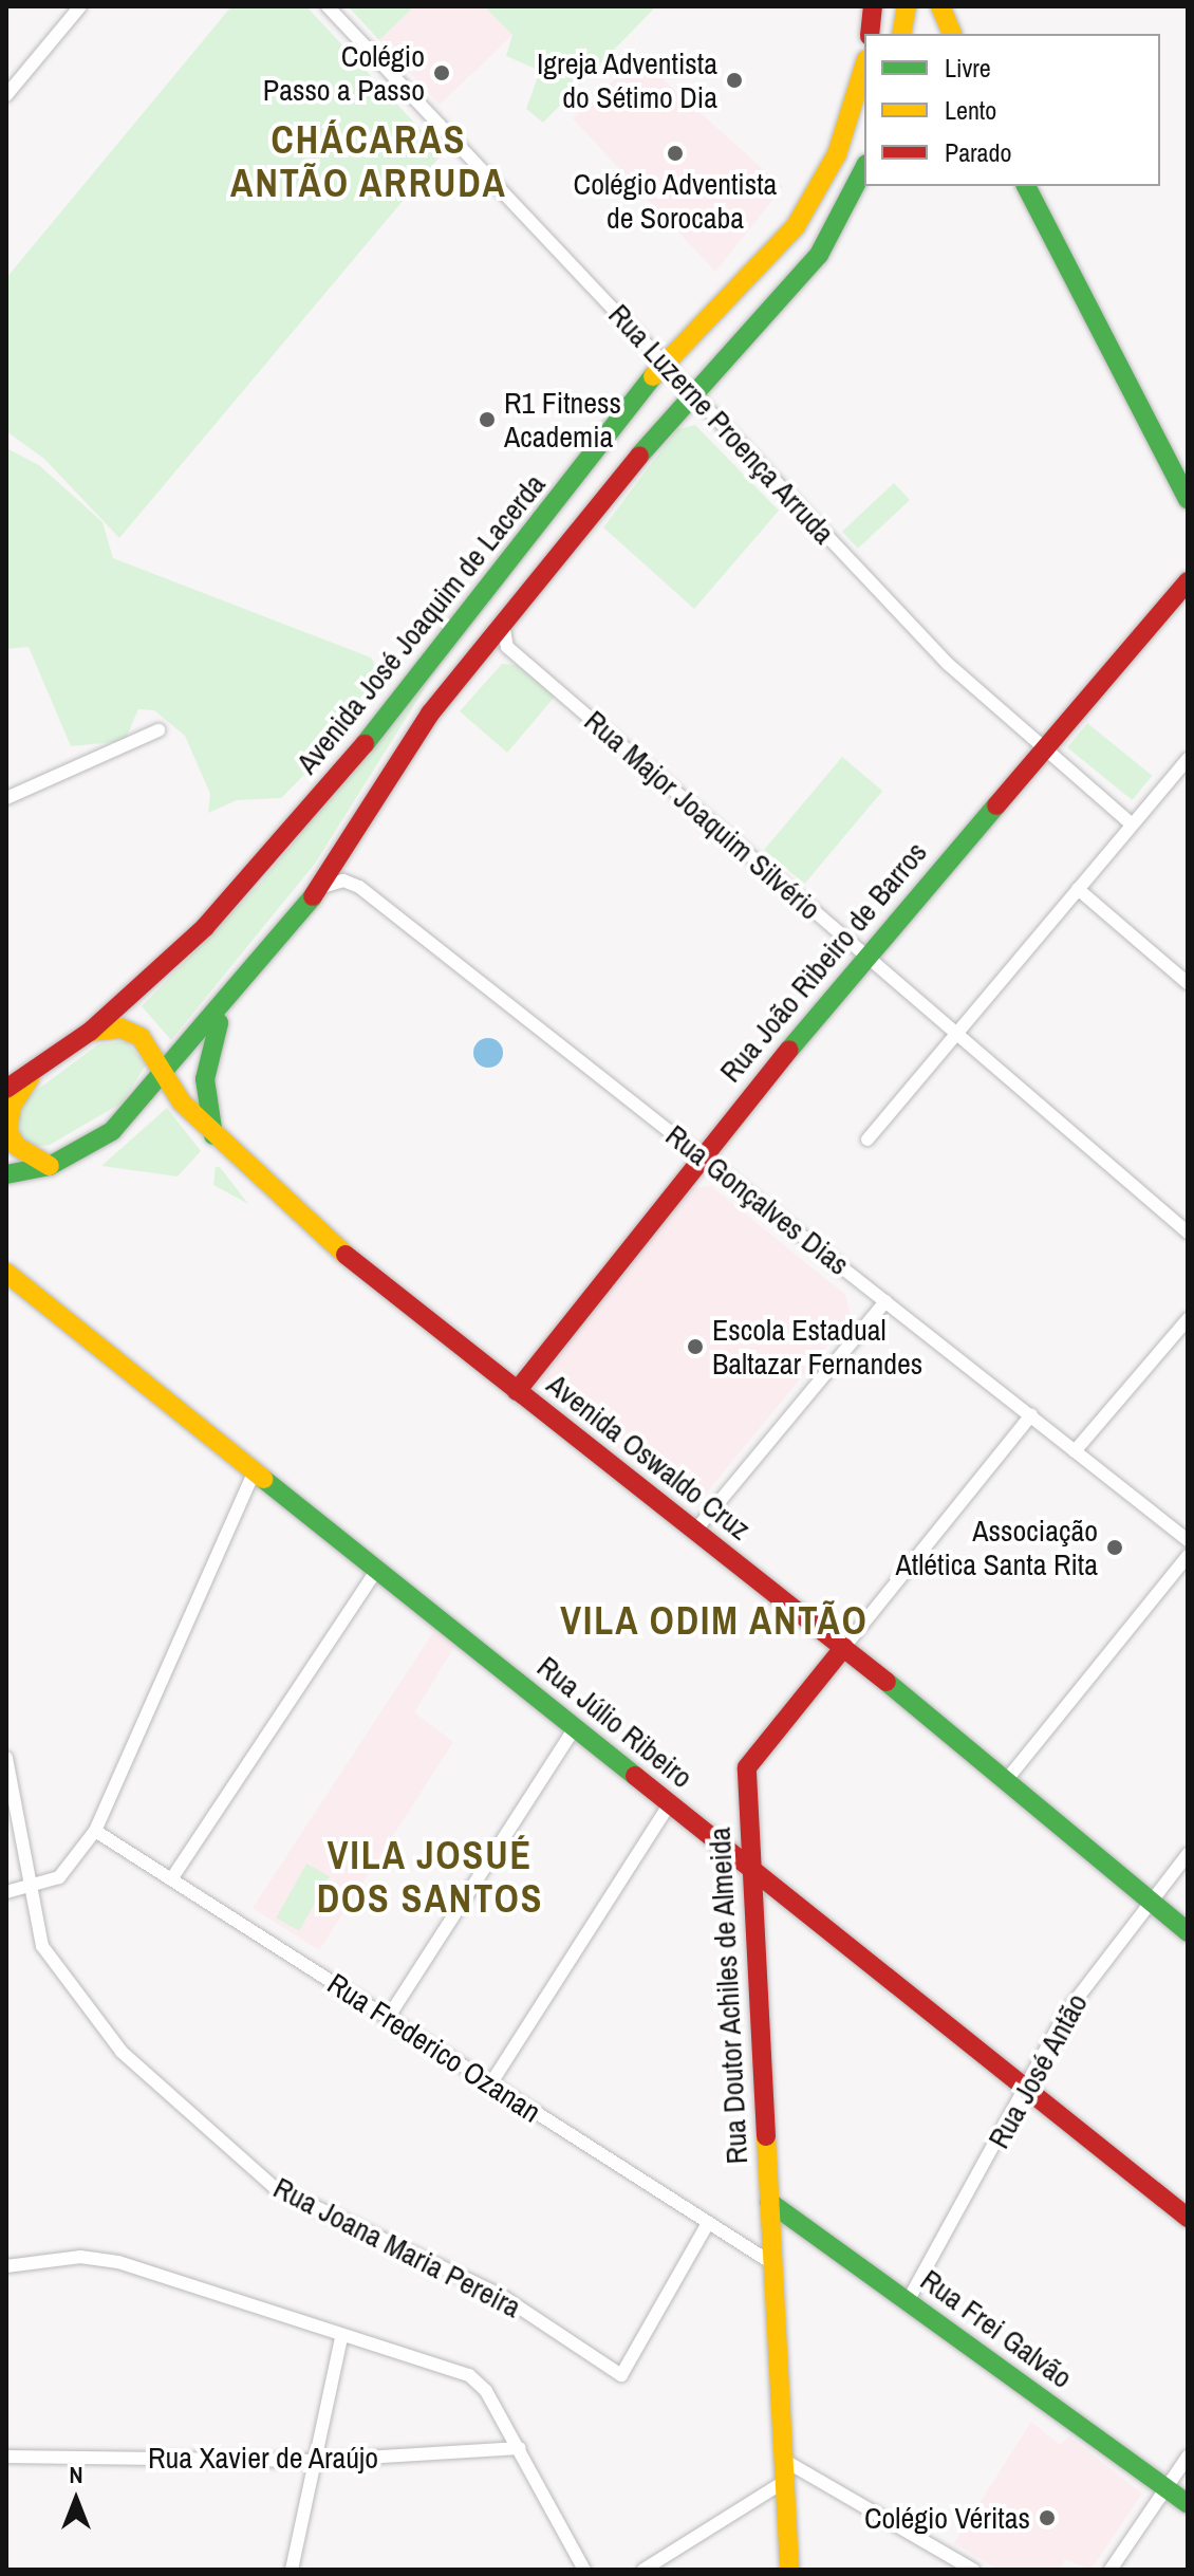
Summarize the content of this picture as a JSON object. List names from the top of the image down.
{
  "streets": {
    "main road": [
      "Avenida José Joaquim de Lacerda",
      "Rua João Ribeiro de Barros",
      "Avenida Oswaldo Cruz",
      "Rua Júlio Ribeiro",
      "Rua Doutor Achiles de Almeida",
      "Rua Frei Galvão"
    ],
    "street": [
      "Rua Luzerne Proença Arruda",
      "Rua Major Joaquim Silvério",
      "Rua Gonçalves Dias",
      "Rua Frederico Ozanan",
      "Rua José Antão",
      "Rua Joana Maria Pereira",
      "Rua Xavier de Araújo"
    ]
  },
  "crossings": [
    ["Rua Luzerne Proença Arruda", "Avenida José Joaquim de Lacerda"],
    ["Rua Luzerne Proença Arruda", "Rua João Ribeiro de Barros"],
    ["Avenida José Joaquim de Lacerda", "Avenida Oswaldo Cruz"],
    ["Rua Major Joaquim Silvério", "Rua João Ribeiro de Barros"],
    ["Rua João Ribeiro de Barros", "Rua Gonçalves Dias"],
    ["Rua João Ribeiro de Barros", "Avenida Oswaldo Cruz"],
    ["Rua Gonçalves Dias", "Rua Doutor Achiles de Almeida"],
    ["Avenida Oswaldo Cruz", "Rua Doutor Achiles de Almeida"],
    ["Avenida Oswaldo Cruz", "Rua José Antão"],
    ["Rua Júlio Ribeiro", "Rua Doutor Achiles de Almeida"],
    ["Rua Júlio Ribeiro", "Rua José Antão"],
    ["Rua Doutor Achiles de Almeida", "Rua Frederico Ozanan"],
    ["Rua Doutor Achiles de Almeida", "Rua Frei Galvão"],
    ["Rua Frederico Ozanan", "Rua Joana Maria Pereira"],
    ["Rua José Antão", "Rua Frei Galvão"]
  ],
  "districts": ["CHÁCARAS ANTÃO ARRUDA", "VILA ODIM ANTÃO", "VILA JOSUÉ DOS SANTOS"],
  "places": [
    "Colégio Passo a Passo",
    "Igreja Adventista do Sétimo Dia",
    "Colégio Adventista de Sorocaba",
    "R1 Fitness Academia",
    "Escola Estadual Baltazar Fernandes",
    "Associação Atlética Santa Rita",
    "Colégio Véritas"
  ],
  "legend": ["Livre", "Lento", "Parado"],
  "north": "top"
}
